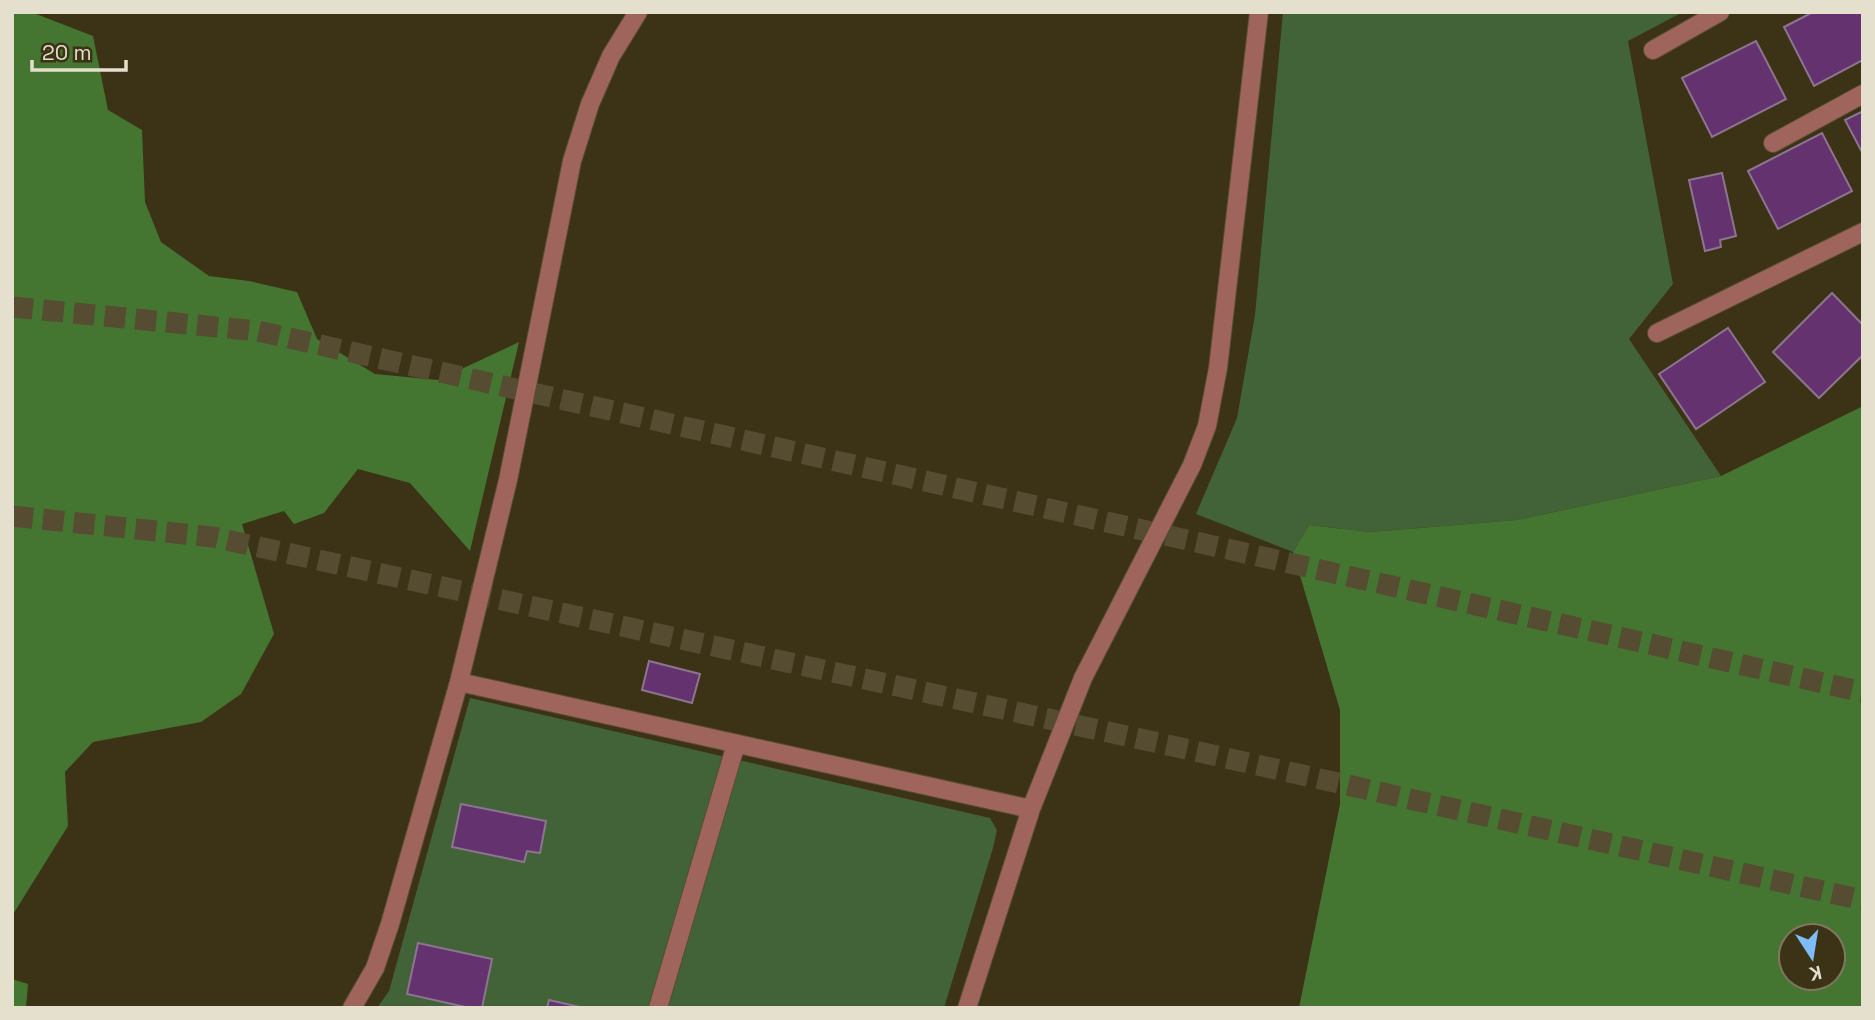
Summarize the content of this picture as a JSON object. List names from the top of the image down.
{
  "scale_bar": "20 m",
  "north": "bottom"
}
